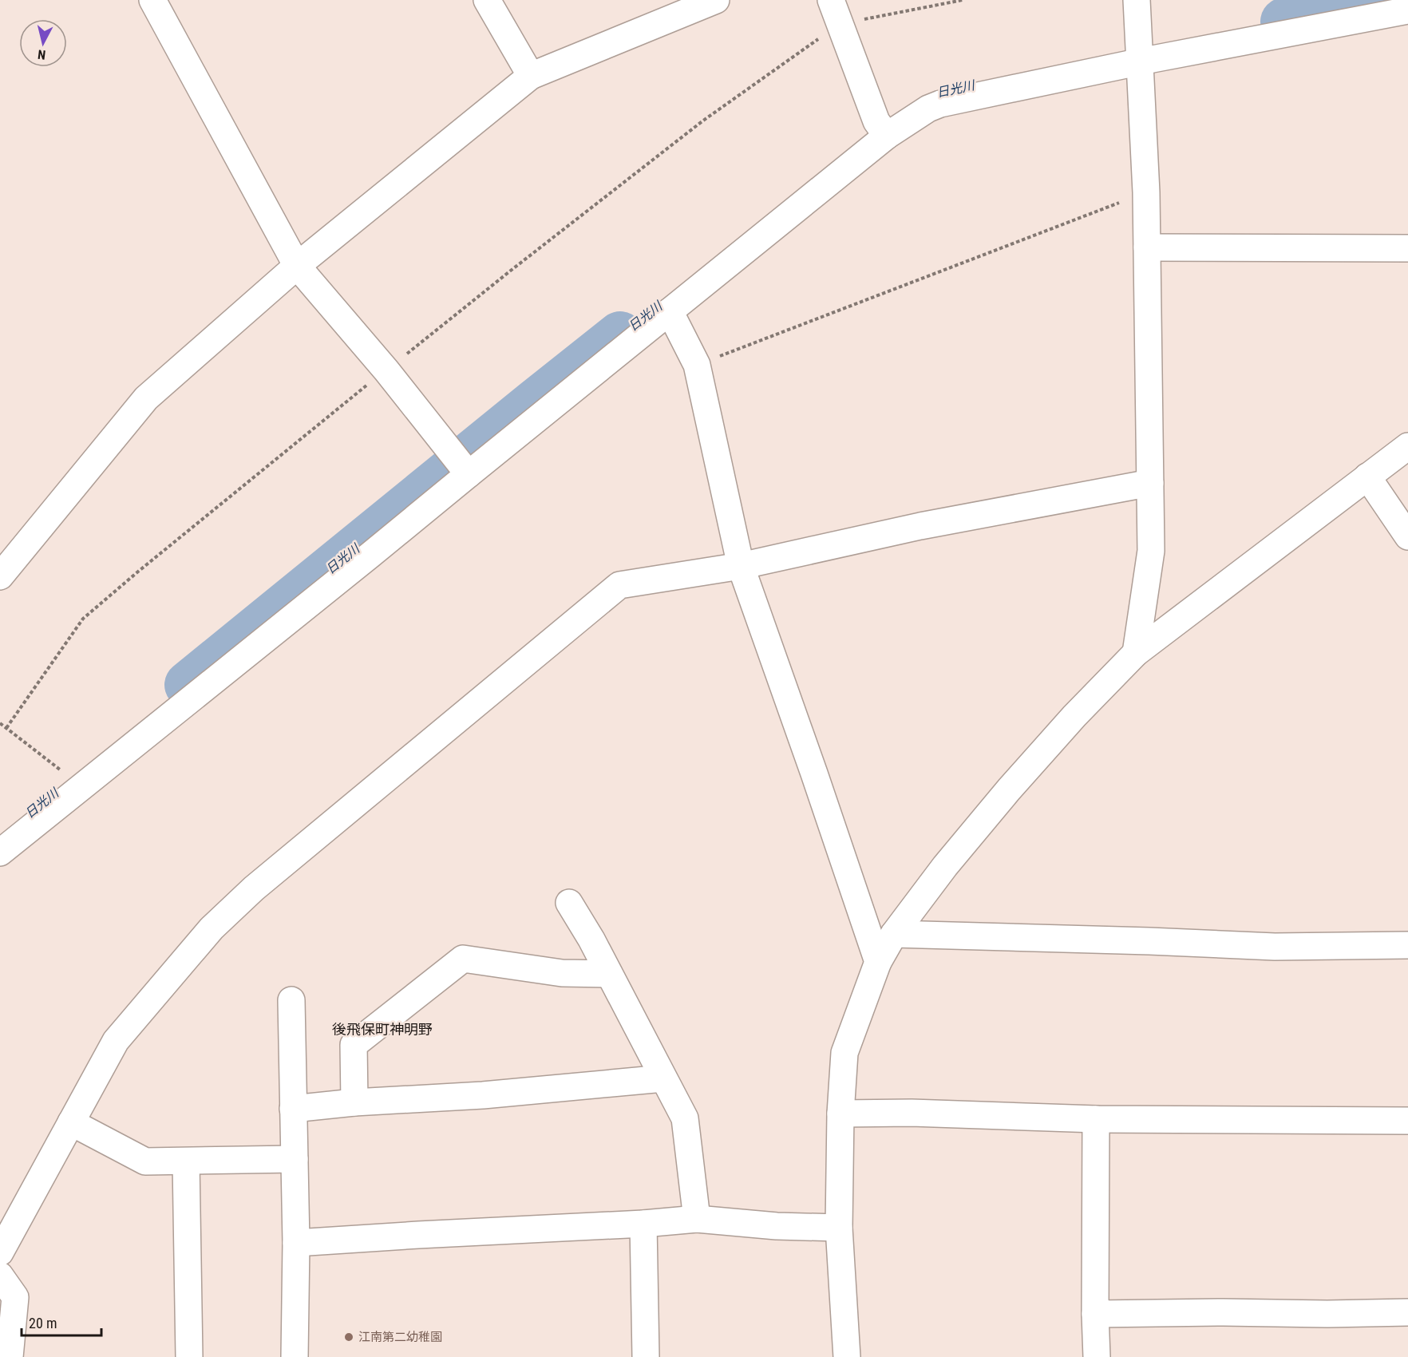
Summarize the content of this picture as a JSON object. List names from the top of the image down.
{
  "districts": ["後飛保町神明野"],
  "water": ["日光川"],
  "places": ["江南第二幼稚園"],
  "scale_bar": "20 m",
  "north": "bottom"
}
